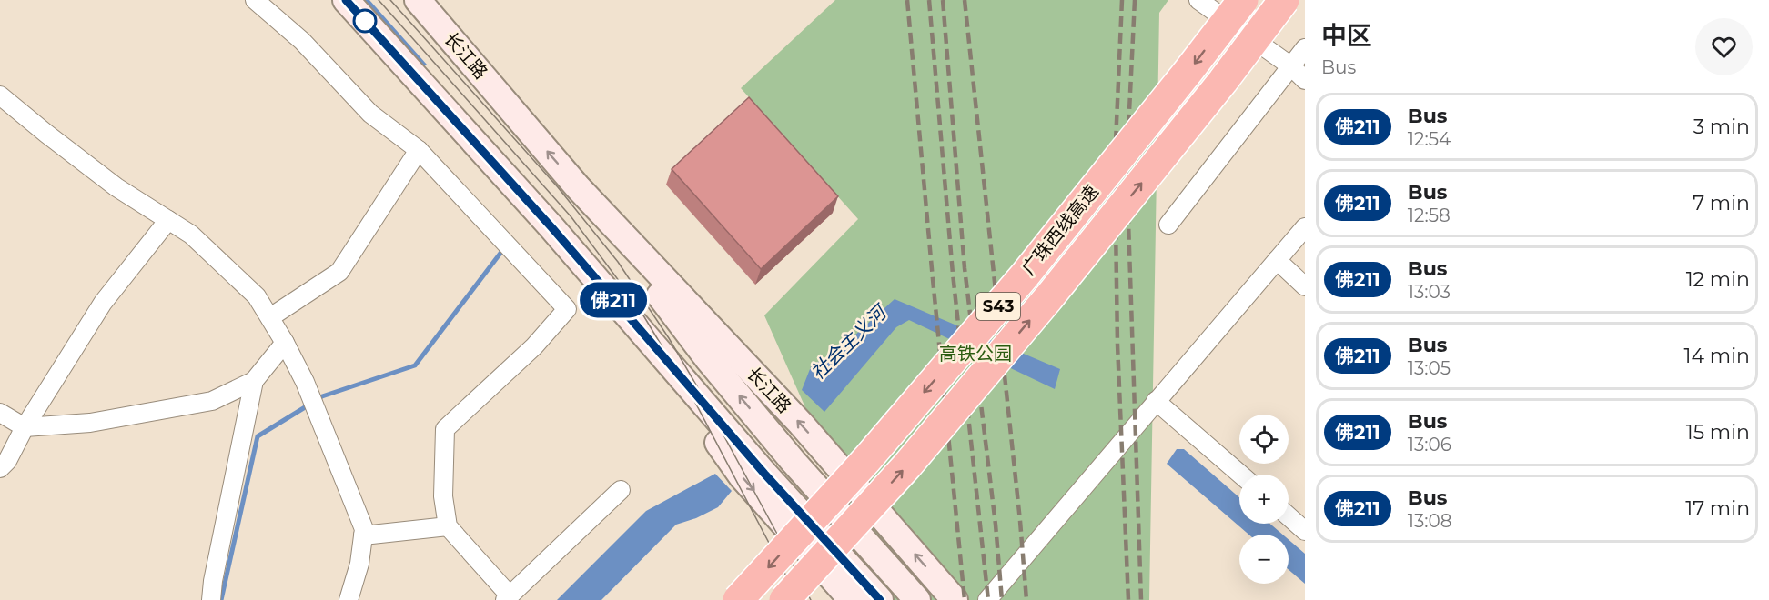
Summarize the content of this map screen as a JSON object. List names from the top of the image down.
{
  "streets": {
    "highway": ["广珠西线高速", "S43"],
    "main road": ["长江路"]
  },
  "water": ["社会主义河"],
  "parks": ["高铁公园"],
  "lines": ["bus line 佛211"],
  "page": {
    "on_map": "佛211",
    "heading": ["中区", "Bus"],
    "list": [
      {
        "mark": "佛211",
        "name": "Bus",
        "note": "12:54",
        "value": "3 min"
      },
      {
        "mark": "佛211",
        "name": "Bus",
        "note": "12:58",
        "value": "7 min"
      },
      {
        "mark": "佛211",
        "name": "Bus",
        "note": "13:03",
        "value": "12 min"
      },
      {
        "mark": "佛211",
        "name": "Bus",
        "note": "13:05",
        "value": "14 min"
      },
      {
        "mark": "佛211",
        "name": "Bus",
        "note": "13:06",
        "value": "15 min"
      },
      {
        "mark": "佛211",
        "name": "Bus",
        "note": "13:08",
        "value": "17 min"
      }
    ],
    "map_buttons": ["+", "−"]
  }
}
